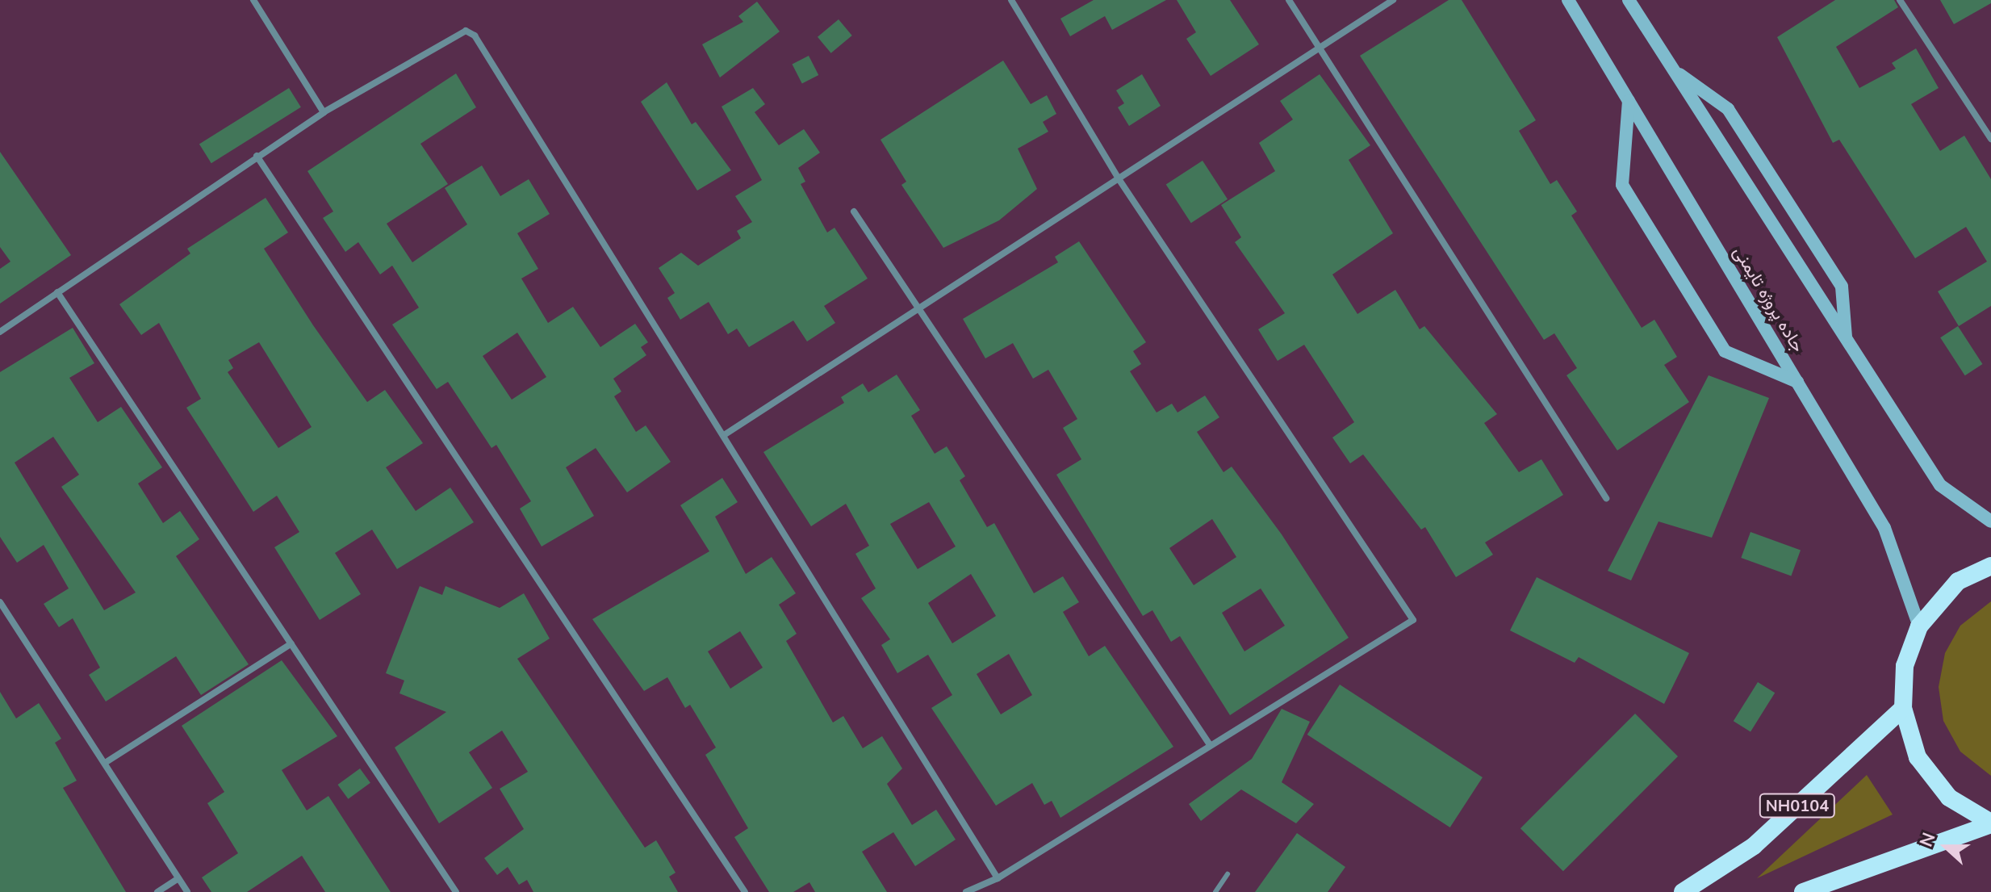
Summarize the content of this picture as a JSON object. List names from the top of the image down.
{
  "streets": {
    "highway": ["NH0104"],
    "main road": ["جاده پروژه تایمنی"]
  },
  "north": "left"
}
